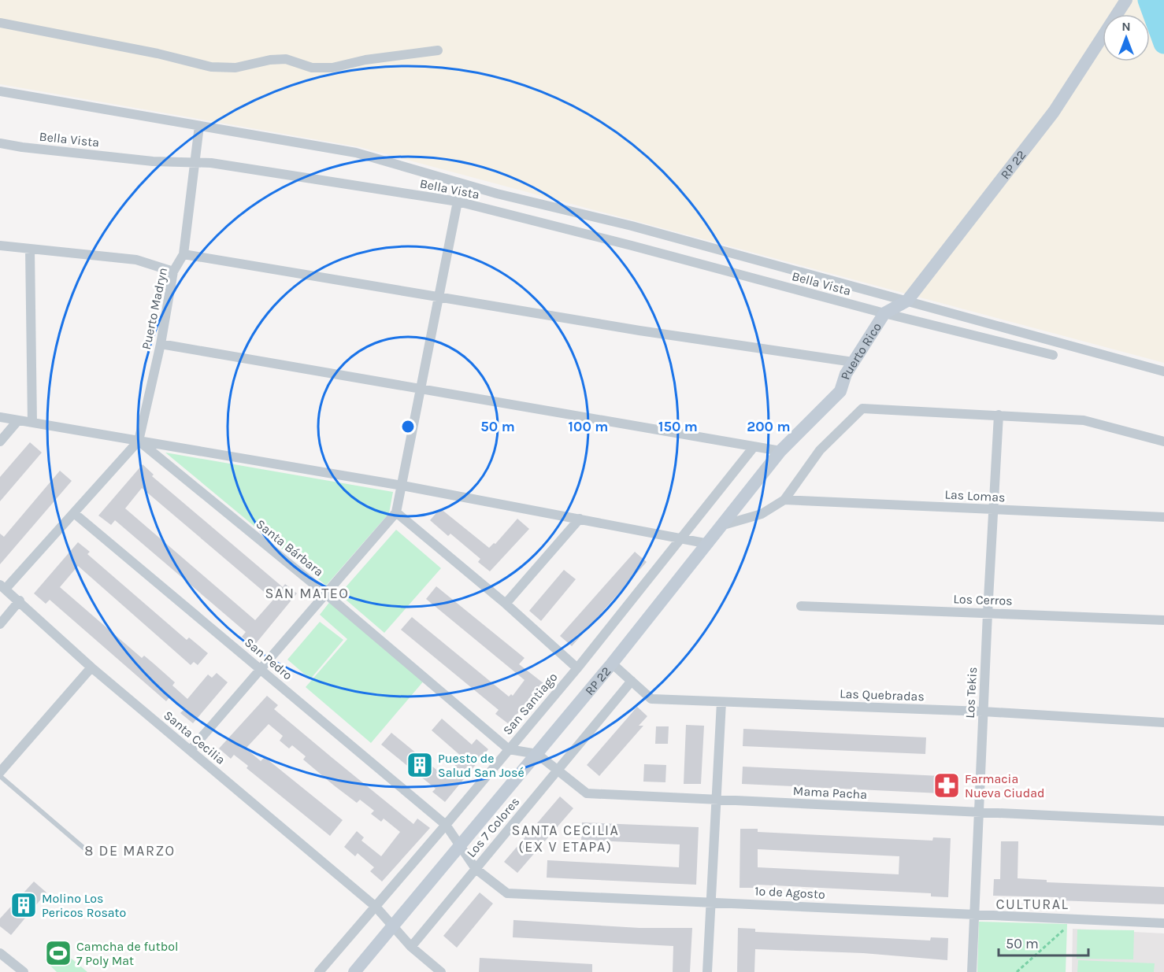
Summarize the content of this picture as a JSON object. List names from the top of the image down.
{
  "streets": {
    "street": [
      "Bella Vista",
      "RP 22",
      "Puerto Madryn",
      "Puerto Rico",
      "Las Lomas",
      "Santa Bárbara",
      "Los Cerros",
      "San Pedro",
      "Los Tekis",
      "Las Quebradas",
      "San Santiago",
      "Santa Cecilia",
      "Mama Pacha",
      "Los 7 Colores",
      "1º de Agosto"
    ]
  },
  "crossings": [
    ["Bella Vista", "RP 22"],
    ["Bella Vista", "Puerto Madryn"],
    ["Bella Vista", "Puerto Rico"],
    ["RP 22", "Puerto Rico"],
    ["RP 22", "Las Quebradas"],
    ["RP 22", "Santa Cecilia"],
    ["RP 22", "Mama Pacha"],
    ["RP 22", "1º de Agosto"],
    ["Puerto Madryn", "Santa Bárbara"],
    ["Las Lomas", "Los Tekis"],
    ["Santa Bárbara", "San Santiago"],
    ["Santa Bárbara", "Mama Pacha"],
    ["Los Cerros", "Los Tekis"],
    ["San Pedro", "San Santiago"],
    ["San Pedro", "1º de Agosto"],
    ["Los Tekis", "Las Quebradas"],
    ["Los Tekis", "Mama Pacha"],
    ["Los Tekis", "1º de Agosto"],
    ["Las Quebradas", "Los 7 Colores"],
    ["San Santiago", "Santa Cecilia"],
    ["San Santiago", "Mama Pacha"],
    ["San Santiago", "1º de Agosto"],
    ["Santa Cecilia", "Los 7 Colores"],
    ["Mama Pacha", "Los 7 Colores"],
    ["Los 7 Colores", "1º de Agosto"]
  ],
  "districts": [
    "SAN MATEO",
    "SANTA CECILIA (EX V ETAPA)",
    "8 DE MARZO",
    "CULTURAL"
  ],
  "places": {
    "building": ["Puesto de Salud San José", "Molino Los Pericos Rosato"],
    "pharmacy": ["Farmacia Nueva Ciudad"],
    "sports": ["Camcha de futbol 7 Poly Mat"]
  },
  "scale_bar": "50 m",
  "north": "top",
  "rings": [
    "50 m",
    "100 m",
    "150 m",
    "200 m"
  ]
}
